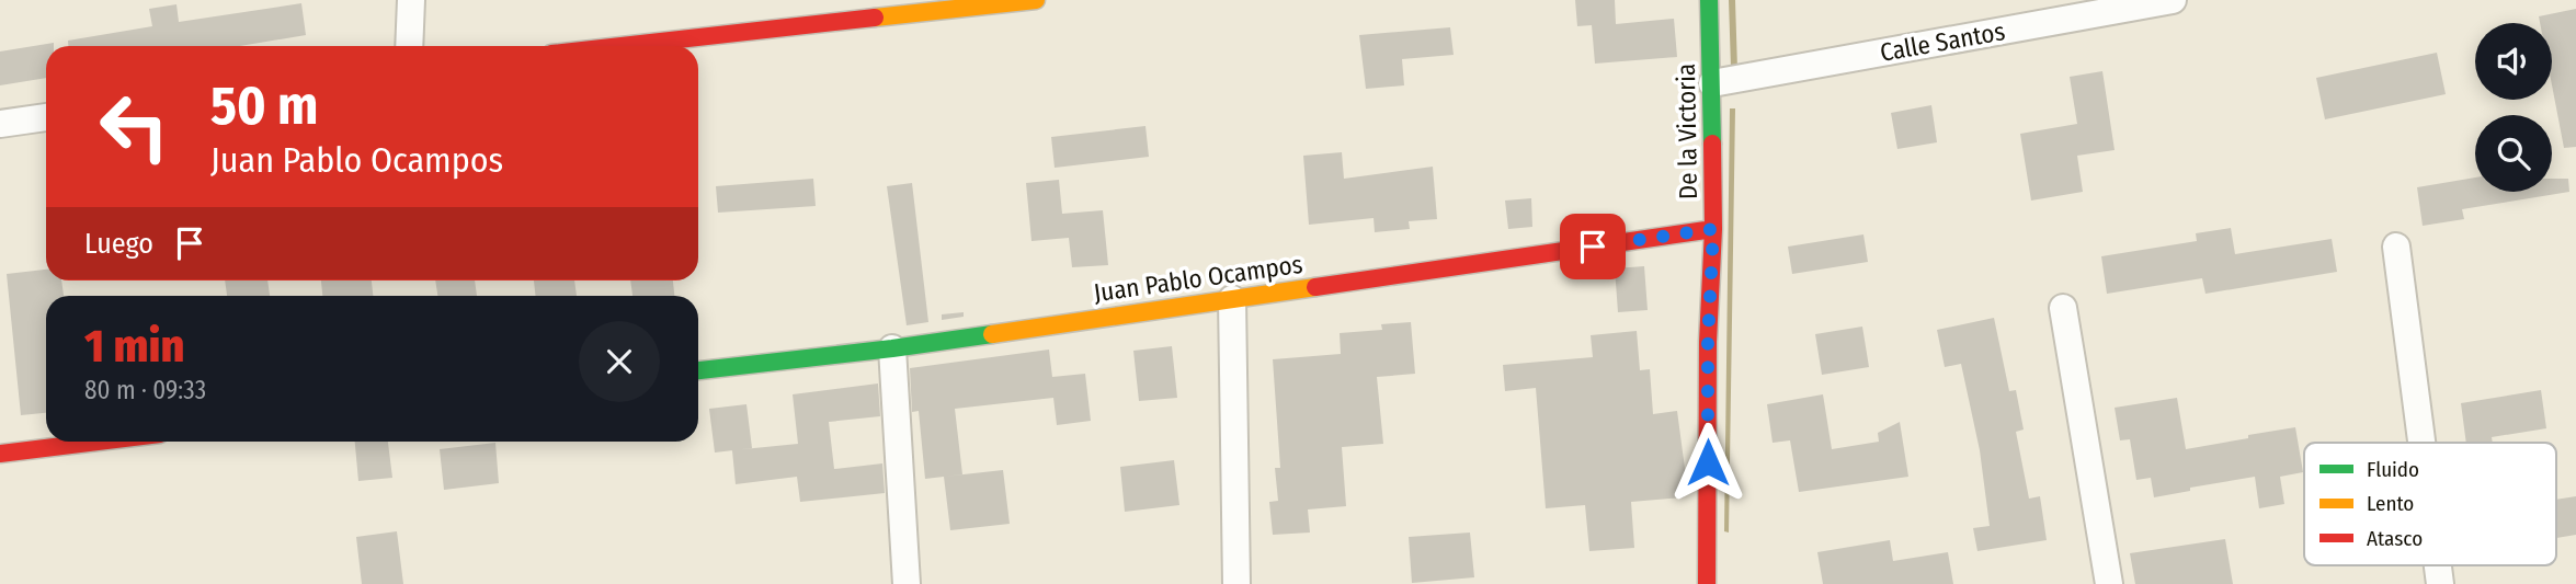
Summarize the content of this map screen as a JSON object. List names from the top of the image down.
{
  "streets": {
    "street": ["Calle Santos", "De la Victoria", "Juan Pablo Ocampos"]
  },
  "crossings": [
    ["Calle Santos", "De la Victoria"],
    ["De la Victoria", "Juan Pablo Ocampos"]
  ],
  "legend": ["Fluido", "Lento", "Atasco"],
  "page": {
    "turn": ["50 m", "Juan Pablo Ocampos"],
    "then": "Luego",
    "heading": ["1 min", "80 m · 09:33"]
  }
}
